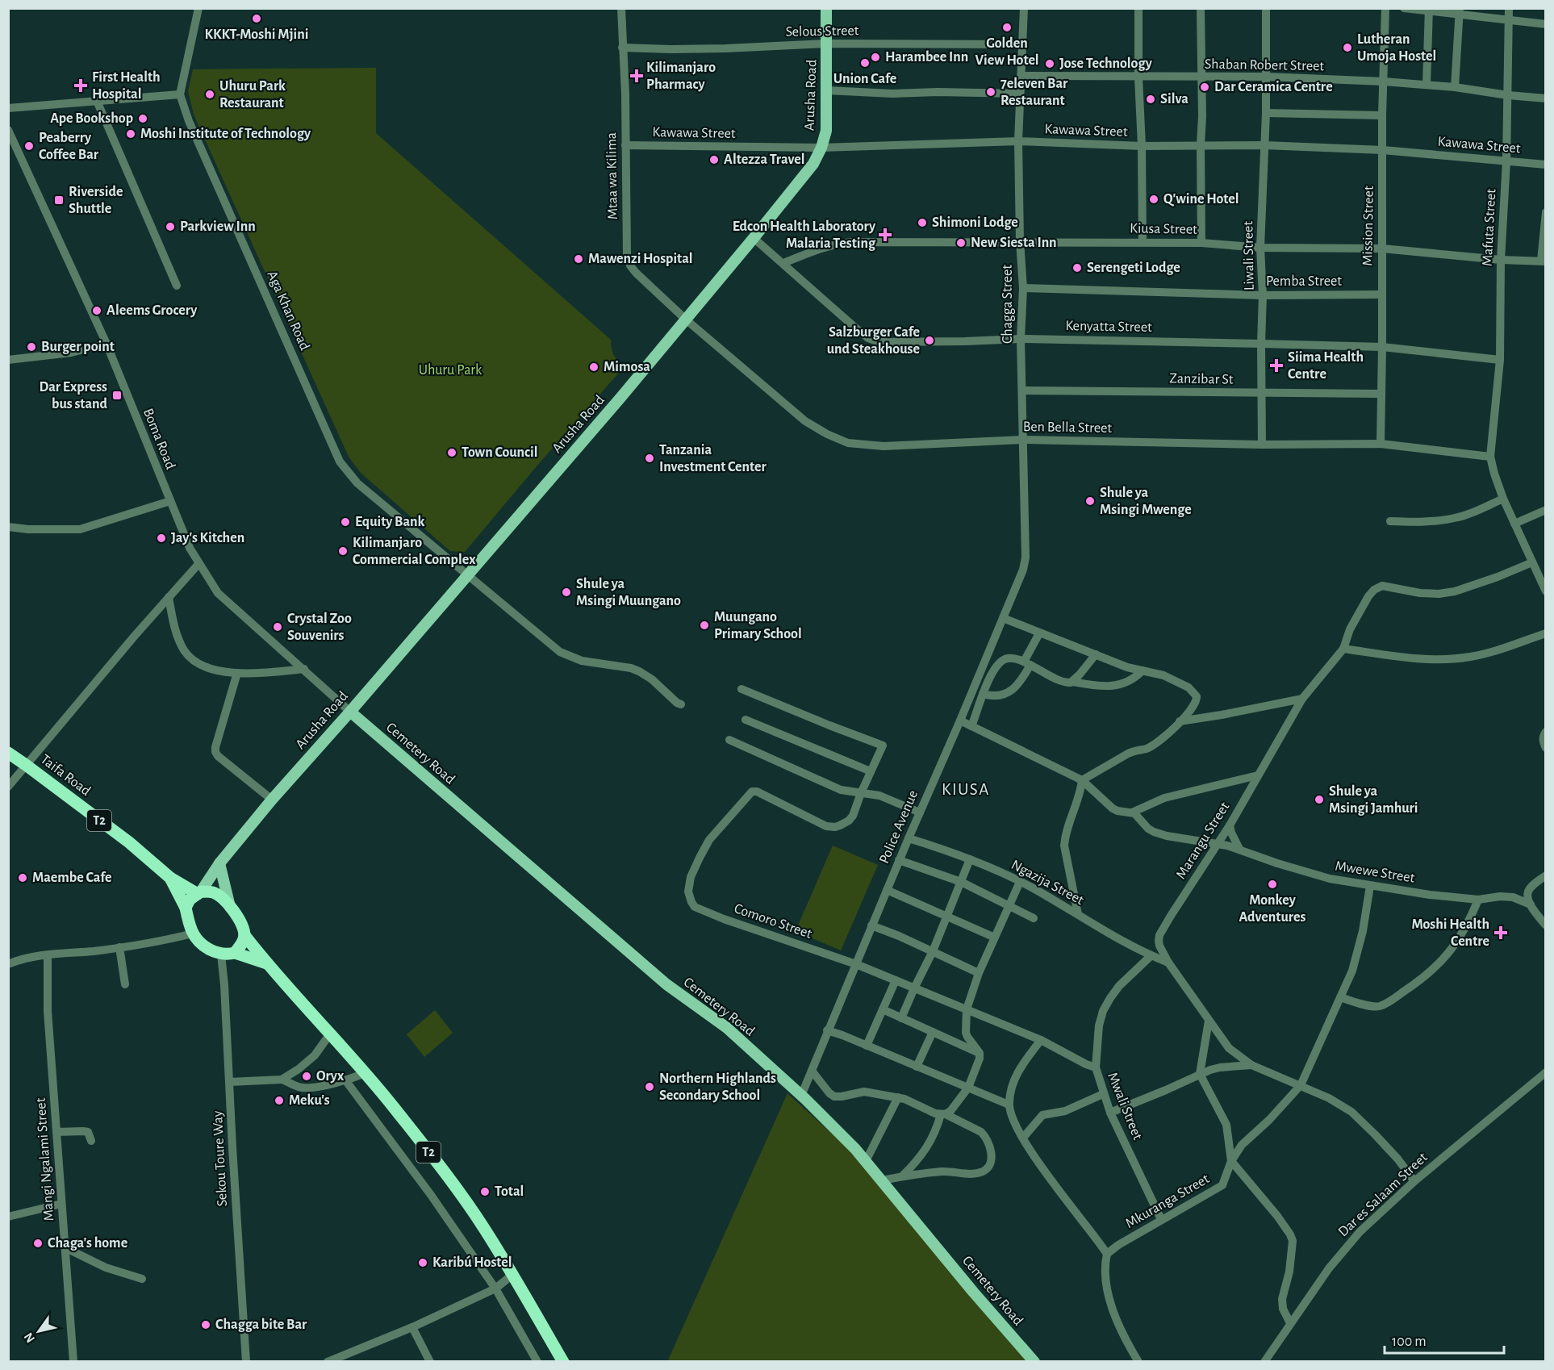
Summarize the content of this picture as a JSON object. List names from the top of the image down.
{
  "streets": {
    "highway": ["Taifa Road", "T2"],
    "main road": ["Arusha Road", "Cemetery Road"],
    "street": [
      "Selous Street",
      "Shaban Robert Street",
      "Kawawa Street",
      "Mtaa wa Kilima",
      "Mission Street",
      "Mafuta Street",
      "Kiusa Street",
      "Liwali Street",
      "Pemba Street",
      "Chagga Street",
      "Aga Khan Road",
      "Kenyatta Street",
      "Zanzibar St",
      "Ben Bella Street",
      "Boma Road",
      "Police Avenue",
      "Marangu Street",
      "Mwewe Street",
      "Ngazija Street",
      "Comoro Street",
      "Mwali Street",
      "Sekou Toure Way",
      "Mangi Ngalami Street",
      "Dar es Salaam Street",
      "Mkuranga Street"
    ]
  },
  "crossings": [
    ["Selous Street", "Arusha Road"],
    ["Selous Street", "Mtaa wa Kilima"],
    ["Selous Street", "Chagga Street"],
    ["Shaban Robert Street", "Mission Street"],
    ["Shaban Robert Street", "Mafuta Street"],
    ["Shaban Robert Street", "Liwali Street"],
    ["Shaban Robert Street", "Chagga Street"],
    ["Arusha Road", "Kawawa Street"],
    ["Arusha Road", "Mtaa wa Kilima"],
    ["Arusha Road", "Aga Khan Road"],
    ["Arusha Road", "Kenyatta Street"],
    ["Arusha Road", "Ben Bella Street"],
    ["Arusha Road", "Boma Road"],
    ["Arusha Road", "Cemetery Road"],
    ["Arusha Road", "Taifa Road"],
    ["Arusha Road", "T2"],
    ["Arusha Road", "Sekou Toure Way"],
    ["Kawawa Street", "Mtaa wa Kilima"],
    ["Kawawa Street", "Mission Street"],
    ["Kawawa Street", "Mafuta Street"],
    ["Kawawa Street", "Liwali Street"],
    ["Kawawa Street", "Chagga Street"],
    ["Mtaa wa Kilima", "Ben Bella Street"],
    ["Mission Street", "Kiusa Street"],
    ["Mission Street", "Pemba Street"],
    ["Mission Street", "Kenyatta Street"],
    ["Mission Street", "Zanzibar St"],
    ["Mission Street", "Ben Bella Street"],
    ["Mafuta Street", "Kiusa Street"],
    ["Mafuta Street", "Kenyatta Street"],
    ["Mafuta Street", "Ben Bella Street"],
    ["Kiusa Street", "Liwali Street"],
    ["Kiusa Street", "Chagga Street"],
    ["Kiusa Street", "Kenyatta Street"],
    ["Liwali Street", "Pemba Street"],
    ["Liwali Street", "Kenyatta Street"],
    ["Liwali Street", "Zanzibar St"],
    ["Liwali Street", "Ben Bella Street"],
    ["Pemba Street", "Chagga Street"],
    ["Chagga Street", "Kenyatta Street"],
    ["Chagga Street", "Zanzibar St"],
    ["Chagga Street", "Ben Bella Street"],
    ["Chagga Street", "Police Avenue"],
    ["Boma Road", "Cemetery Road"],
    ["Cemetery Road", "Police Avenue"],
    ["Taifa Road", "T2"],
    ["Taifa Road", "Sekou Toure Way"],
    ["T2", "Sekou Toure Way"],
    ["Police Avenue", "Ngazija Street"],
    ["Police Avenue", "Comoro Street"],
    ["Marangu Street", "Mwewe Street"],
    ["Marangu Street", "Ngazija Street"],
    ["Marangu Street", "Dar es Salaam Street"],
    ["Marangu Street", "Mkuranga Street"],
    ["Mwewe Street", "Mkuranga Street"],
    ["Ngazija Street", "Mwali Street"],
    ["Comoro Street", "Mwali Street"],
    ["Mwali Street", "Mkuranga Street"]
  ],
  "districts": ["KIUSA"],
  "parks": ["Uhuru Park"],
  "places": {
    "other": [
      "KKKT-Moshi Mjini",
      "Golden View Hotel",
      "Lutheran Umoja Hostel",
      "Harambee Inn",
      "Union Cafe",
      "Jose Technology",
      "Dar Ceramica Centre",
      "7eleven Bar Restaurant",
      "Uhuru Park Restaurant",
      "Silva",
      "Ape Bookshop",
      "Moshi Institute of Technology",
      "Peaberry Coffee Bar",
      "Altezza Travel",
      "Q'wine Hotel",
      "Shimoni Lodge",
      "Parkview Inn",
      "New Siesta Inn",
      "Mawenzi Hospital",
      "Serengeti Lodge",
      "Aleems Grocery",
      "Salzburger Cafe und Steakhouse",
      "Burger point",
      "Mimosa",
      "Town Council",
      "Tanzania Investment Center",
      "Shule ya Msingi Mwenge",
      "Equity Bank",
      "Jay's Kitchen",
      "Kilimanjaro Commercial Complex",
      "Shule ya Msingi Muungano",
      "Muungano Primary School",
      "Crystal Zoo Souvenirs",
      "Shule ya Msingi Jamhuri",
      "Maembe Cafe",
      "Monkey Adventures",
      "Oryx",
      "Northern Highlands Secondary School",
      "Meku's",
      "Total",
      "Chaga's home",
      "Karibú Hostel",
      "Chagga bite Bar"
    ],
    "health": [
      "Kilimanjaro Pharmacy",
      "First Health Hospital",
      "Edcon Health Laboratory Malaria Testing",
      "Siima Health Centre",
      "Moshi Health Centre"
    ],
    "transit": ["Riverside Shuttle", "Dar Express bus stand"]
  },
  "scale_bar": "100 m",
  "north": "bottom left"
}
